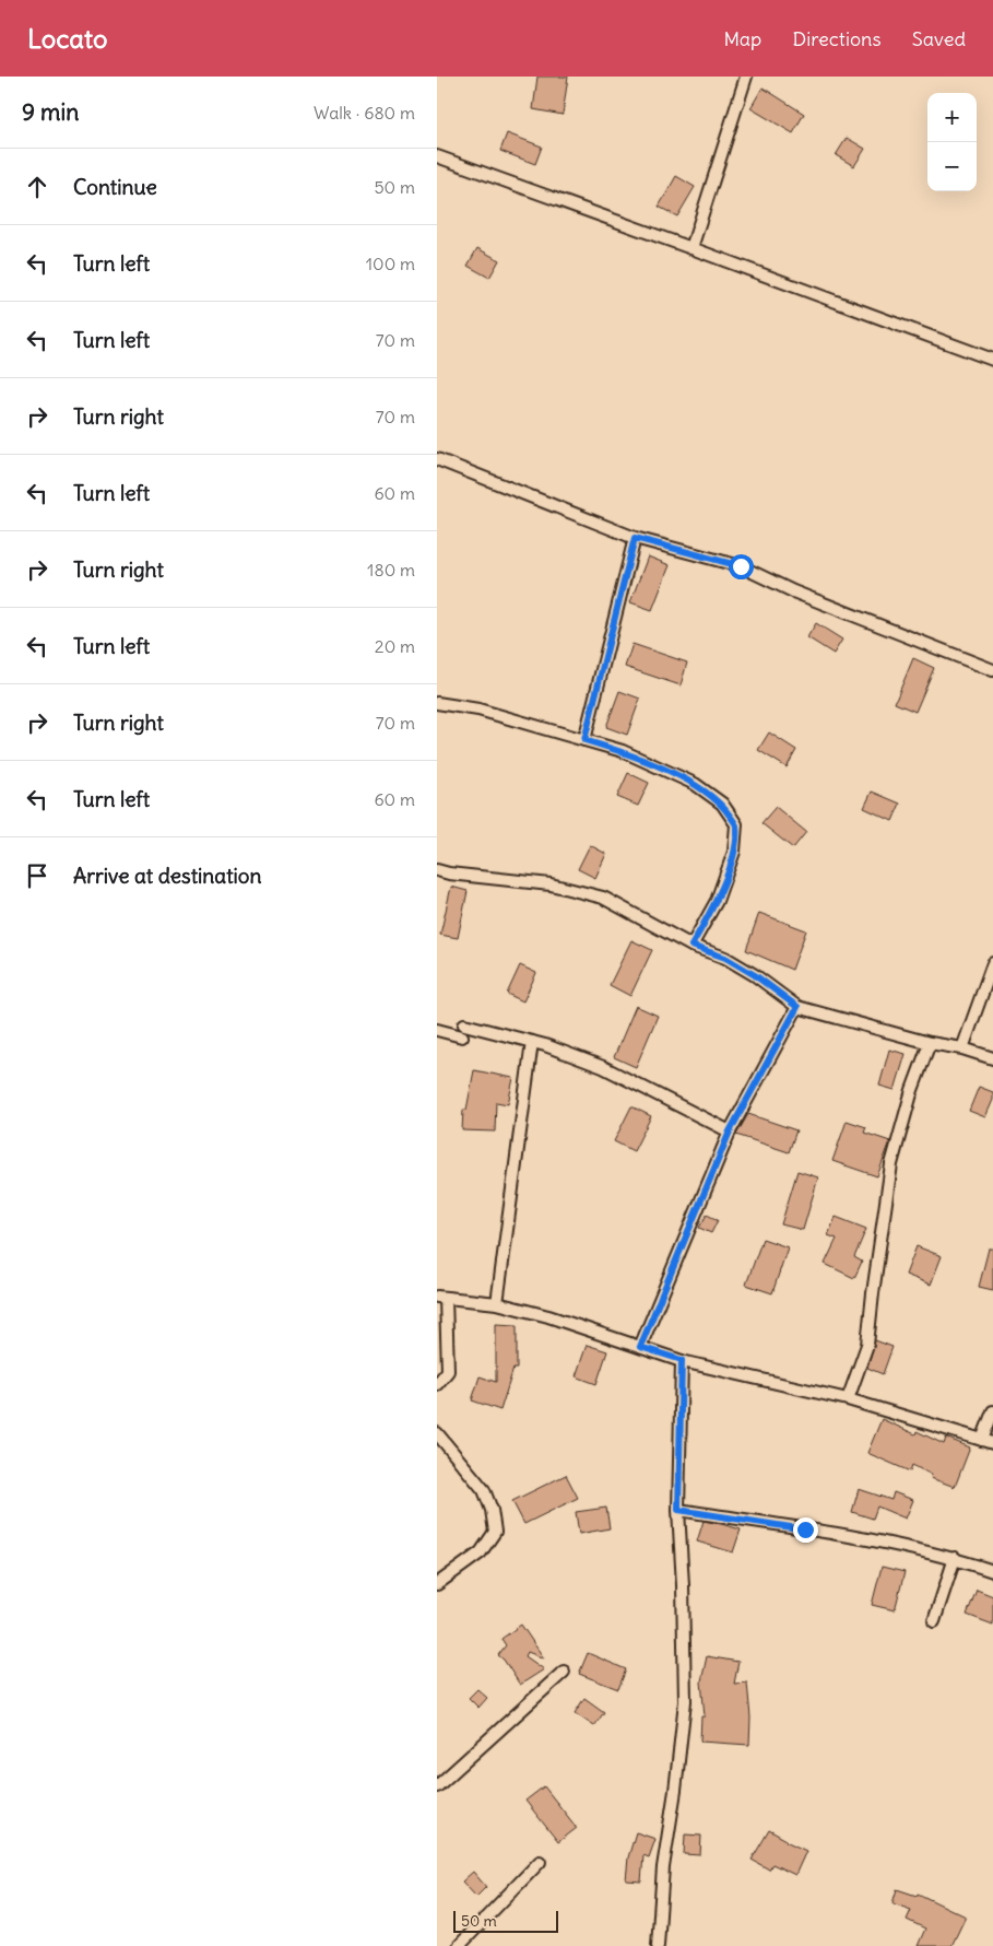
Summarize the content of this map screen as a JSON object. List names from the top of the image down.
{
  "scale_bar": "50 m",
  "page": {
    "header": "Locato",
    "nav": ["Map", "Directions", "Saved"],
    "heading": ["9 min", "Walk · 680 m"],
    "map_buttons": ["+", "−"],
    "list": [
      ["Continue", "50 m"],
      ["Turn left", "100 m"],
      ["Turn left", "70 m"],
      ["Turn right", "70 m"],
      ["Turn left", "60 m"],
      ["Turn right", "180 m"],
      ["Turn left", "20 m"],
      ["Turn right", "70 m"],
      ["Turn left", "60 m"],
      "Arrive at destination"
    ],
    "scale": "50 m"
  }
}
